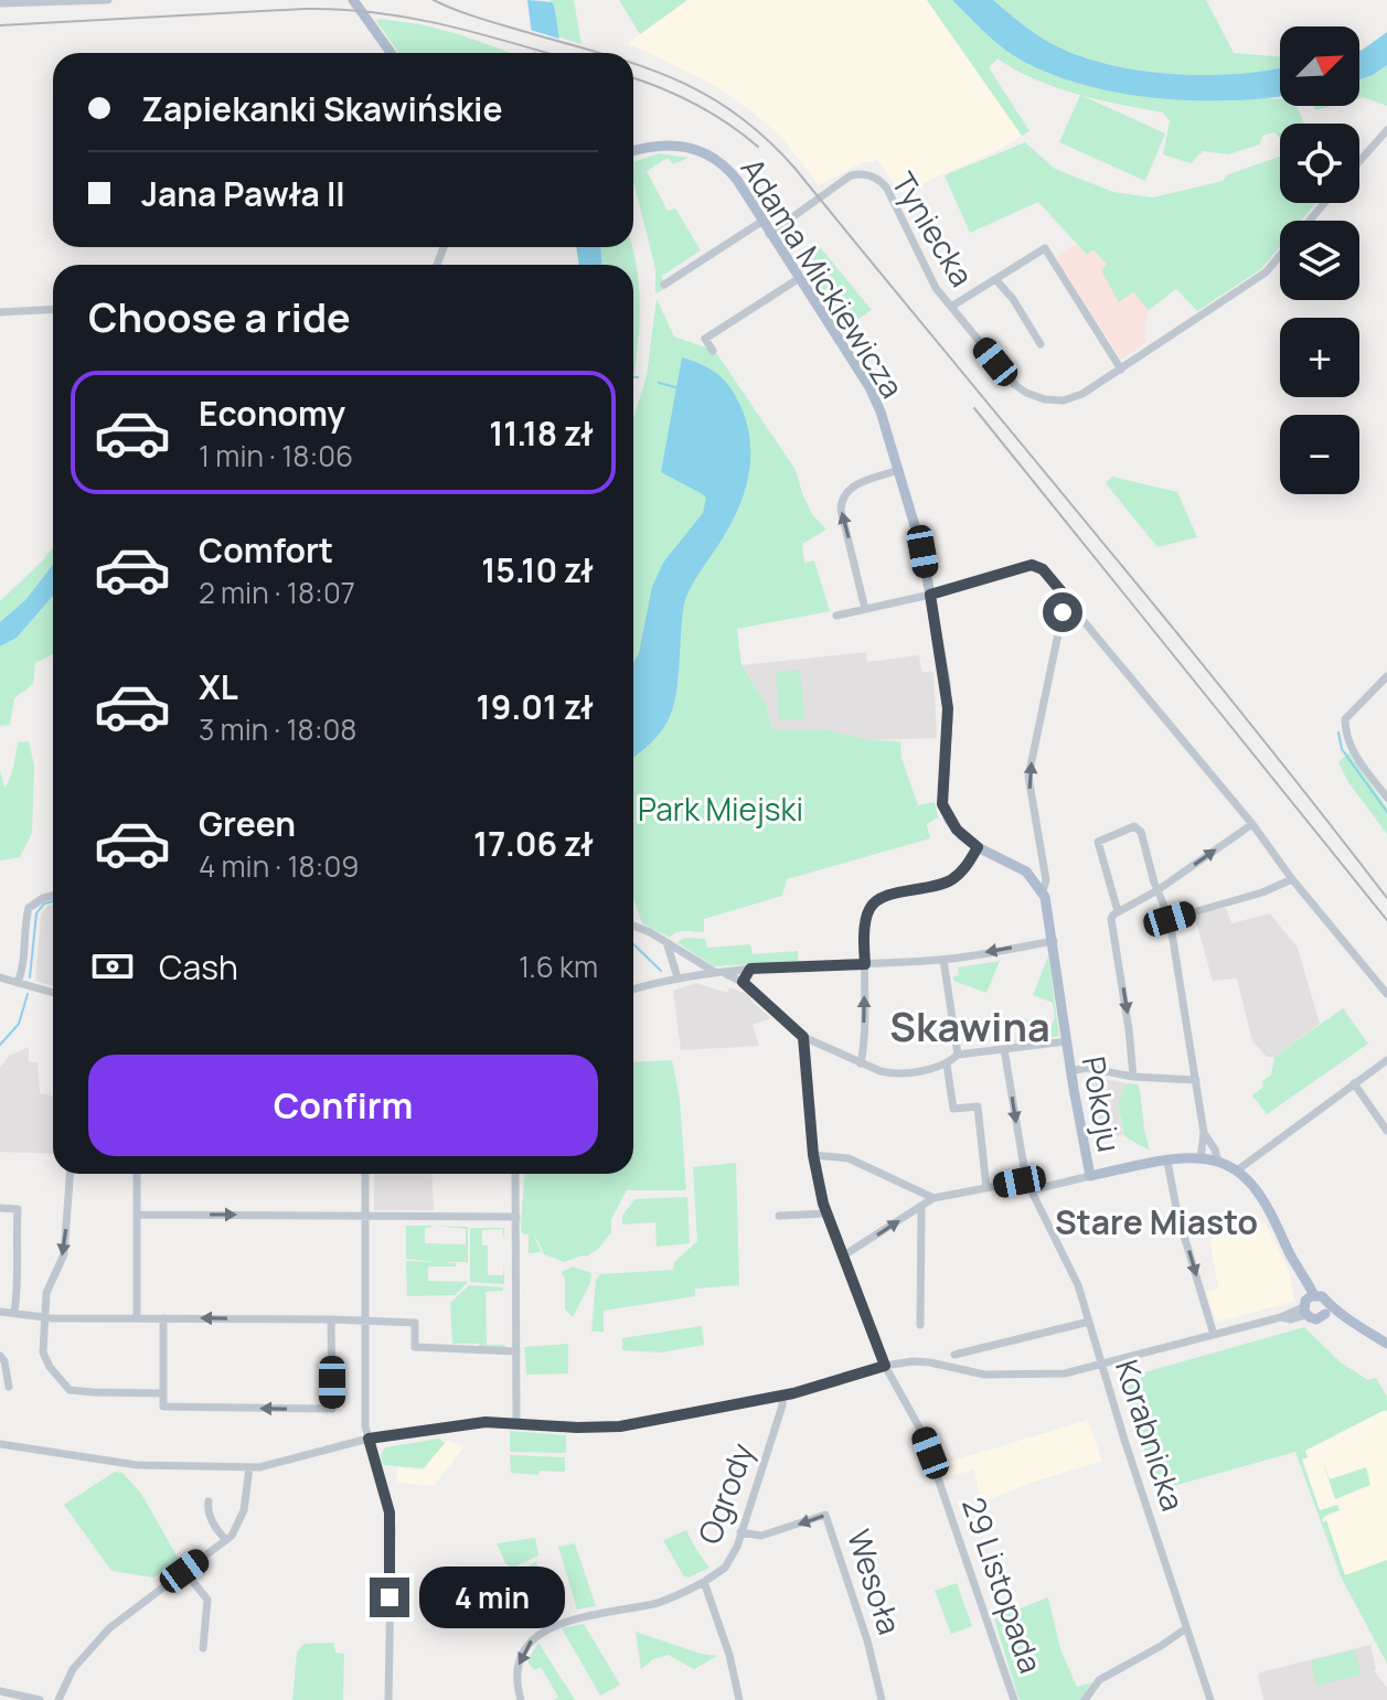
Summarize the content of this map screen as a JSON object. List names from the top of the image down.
{
  "streets": {
    "main road": ["Adama Mickiewicza", "Pokoju"],
    "street": [
      "Tyniecka",
      "Korabnicka",
      "Ogrody",
      "Wesoła",
      "29 Listopada"
    ]
  },
  "crossings": [
    ["Tyniecka", "Adama Mickiewicza"],
    ["Adama Mickiewicza", "Pokoju"],
    ["Ogrody", "Wesoła"]
  ],
  "districts": ["Skawina", "Stare Miasto"],
  "parks": ["Park Miejski"],
  "north": "top right",
  "page": {
    "map_buttons": ["+", "−"],
    "banner": ["Zapiekanki Skawińskie", "Jana Pawła II"],
    "heading": "Choose a ride",
    "list": [
      {
        "name": "Economy",
        "note": "1 min · 18:06",
        "value": "11.18 zł"
      },
      {
        "name": "Comfort",
        "note": "2 min · 18:07",
        "value": "15.10 zł"
      },
      {
        "name": "XL",
        "note": "3 min · 18:08",
        "value": "19.01 zł"
      },
      {
        "name": "Green",
        "note": "4 min · 18:09",
        "value": "17.06 zł"
      }
    ],
    "pay": ["Cash", "1.6 km"],
    "buttons": "Confirm",
    "bubble": "4 min"
  }
}
